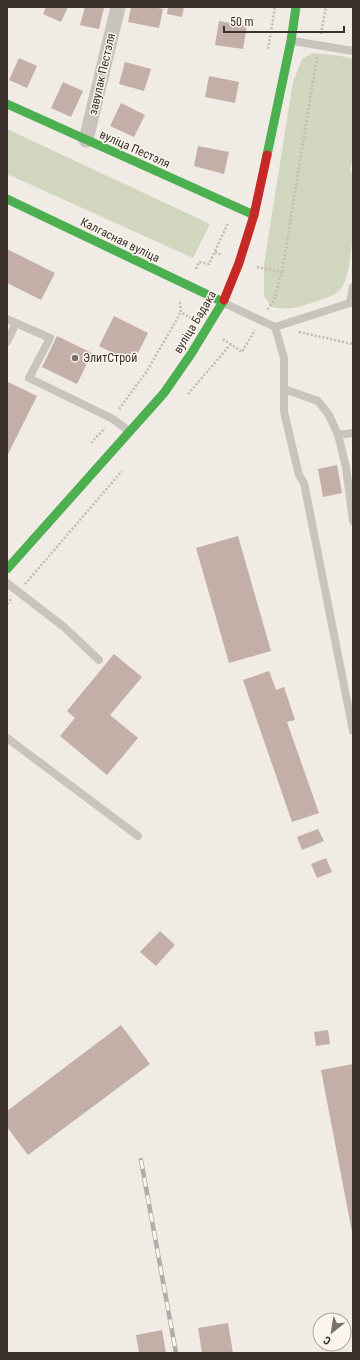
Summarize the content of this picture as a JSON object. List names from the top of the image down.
{
  "streets": {
    "main road": ["вуліца Пестэля", "Калгасная вуліца", "вуліца Бадака"],
    "street": ["завулак Пестэля"]
  },
  "crossings": [
    ["завулак Пестэля", "вуліца Пестэля"],
    ["вуліца Пестэля", "вуліца Бадака"],
    ["Калгасная вуліца", "вуліца Бадака"]
  ],
  "places": ["ЭлитСтрой"],
  "scale_bar": "50 m",
  "north": "bottom left"
}
